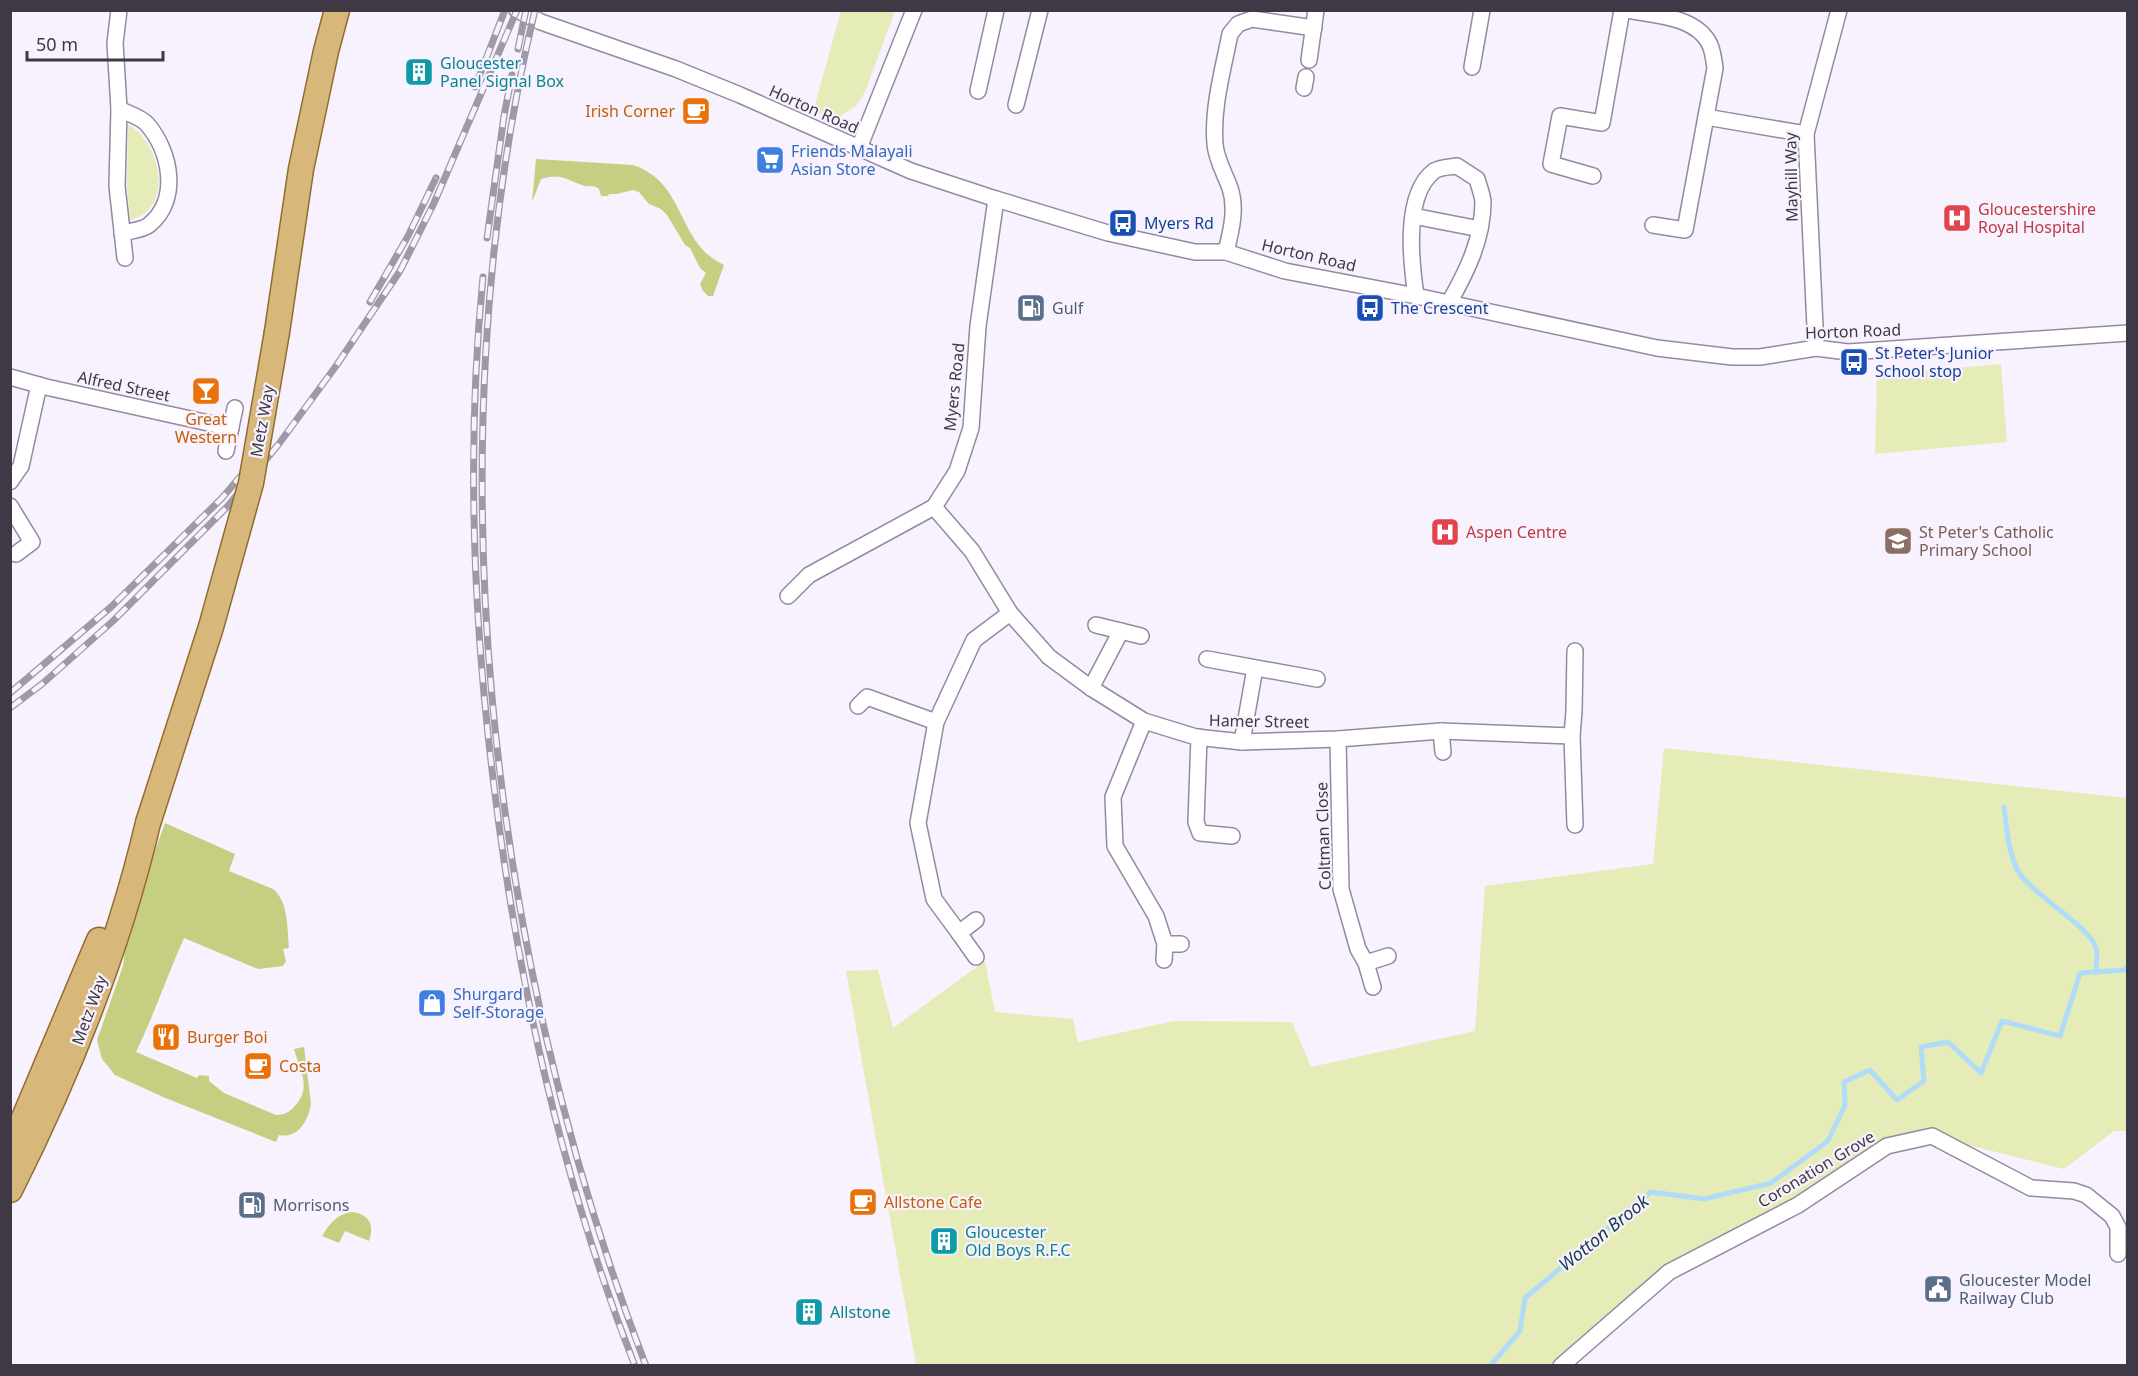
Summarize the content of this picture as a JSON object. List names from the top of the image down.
{
  "streets": {
    "main road": ["Metz Way"],
    "street": [
      "Horton Road",
      "Mayhill Way",
      "Alfred Street",
      "Myers Road",
      "Hamer Street",
      "Coltman Close",
      "Coronation Grove"
    ]
  },
  "crossings": [
    ["Horton Road", "Mayhill Way"],
    ["Horton Road", "Myers Road"],
    ["Myers Road", "Hamer Street"],
    ["Hamer Street", "Coltman Close"]
  ],
  "water": ["Wotton Brook"],
  "places": {
    "building": ["Gloucester Panel Signal Box", "Gloucester Old Boys R.F.C", "Allstone"],
    "cafe": ["Irish Corner", "Costa", "Allstone Cafe"],
    "supermarket": ["Friends Malayali Asian Store"],
    "hospital": ["Gloucestershire Royal Hospital", "Aspen Centre"],
    "bus stop": ["Myers Rd", "The Crescent", "St Peter's Junior School stop"],
    "fuel station": ["Gulf", "Morrisons"],
    "bar": ["Great Western"],
    "school or university": ["St Peter's Catholic Primary School"],
    "shop": ["Shurgard Self-Storage"],
    "restaurant": ["Burger Boi"],
    "public building": ["Gloucester Model Railway Club"]
  },
  "scale_bar": "50 m"
}
